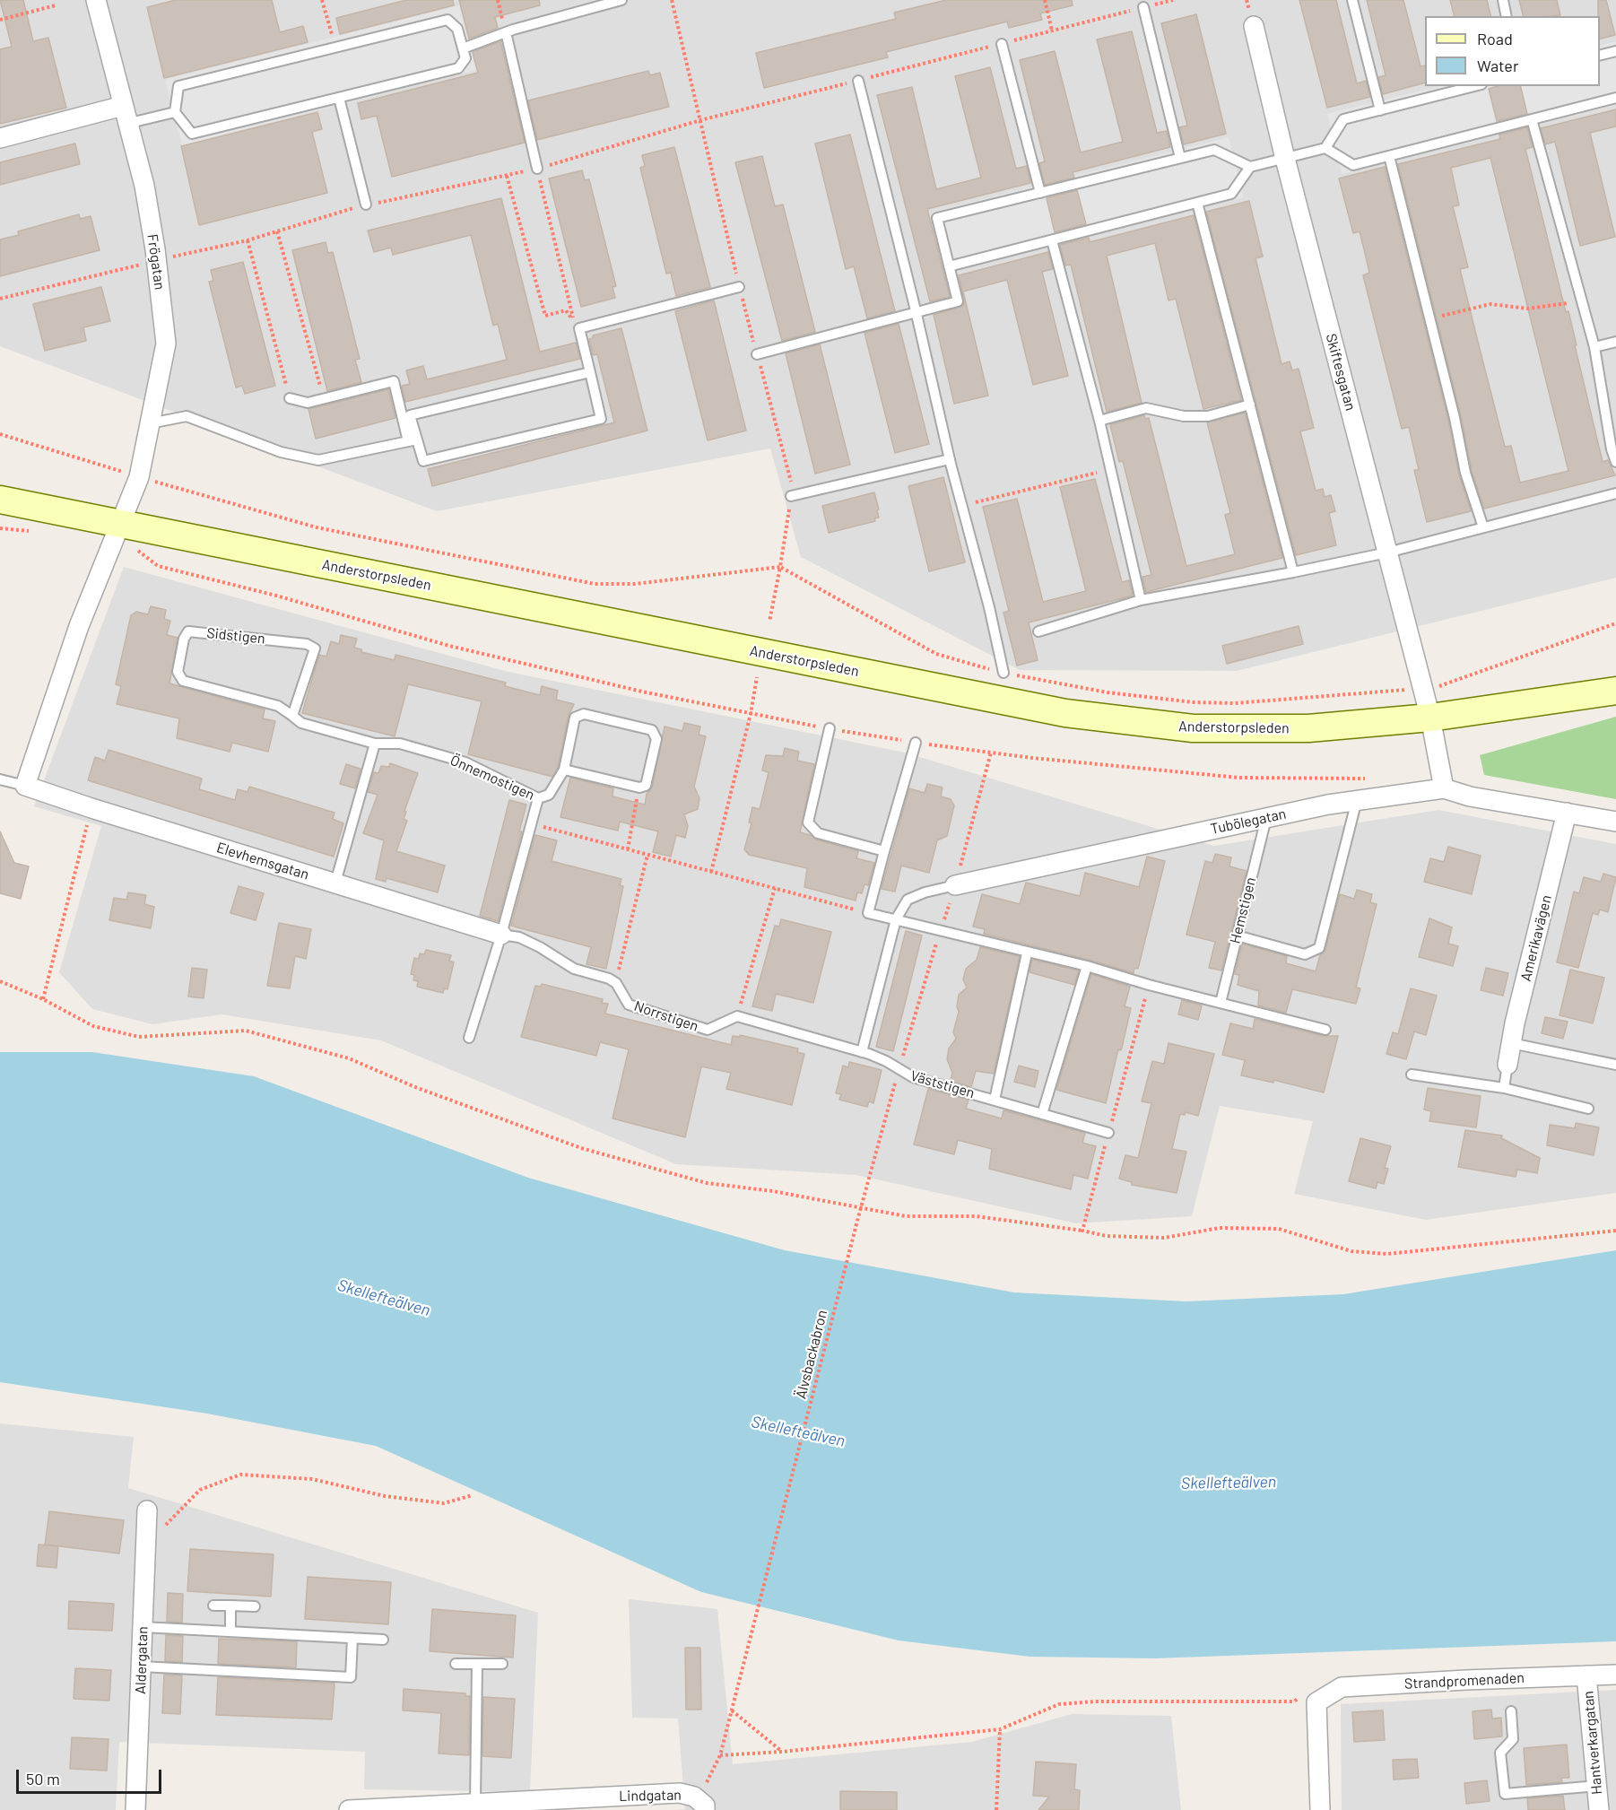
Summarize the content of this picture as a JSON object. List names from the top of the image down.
{
  "streets": {
    "main road": ["Anderstorpsleden"],
    "street": [
      "Frögatan",
      "Skiftesgatan",
      "Tubölegatan",
      "Elevhemsgatan",
      "Amerikavägen",
      "Aldergatan",
      "Strandpromenaden",
      "Hantverkargatan",
      "Lindgatan"
    ],
    "lane": [
      "Sidstigen",
      "Önnemostigen",
      "Hemstigen",
      "Norrstigen",
      "Väststigen"
    ],
    "path": ["Älvsbackabron"]
  },
  "crossings": [
    ["Frögatan", "Anderstorpsleden"],
    ["Skiftesgatan", "Anderstorpsleden"],
    ["Skiftesgatan", "Tubölegatan"],
    ["Sidstigen", "Önnemostigen"],
    ["Tubölegatan", "Hemstigen"],
    ["Tubölegatan", "Amerikavägen"],
    ["Tubölegatan", "Älvsbackabron"],
    ["Norrstigen", "Väststigen"],
    ["Väststigen", "Älvsbackabron"],
    ["Älvsbackabron", "Lindgatan"],
    ["Strandpromenaden", "Hantverkargatan"]
  ],
  "water": ["Skellefteälven"],
  "legend": ["Road", "Water"],
  "scale_bar": "50 m"
}
